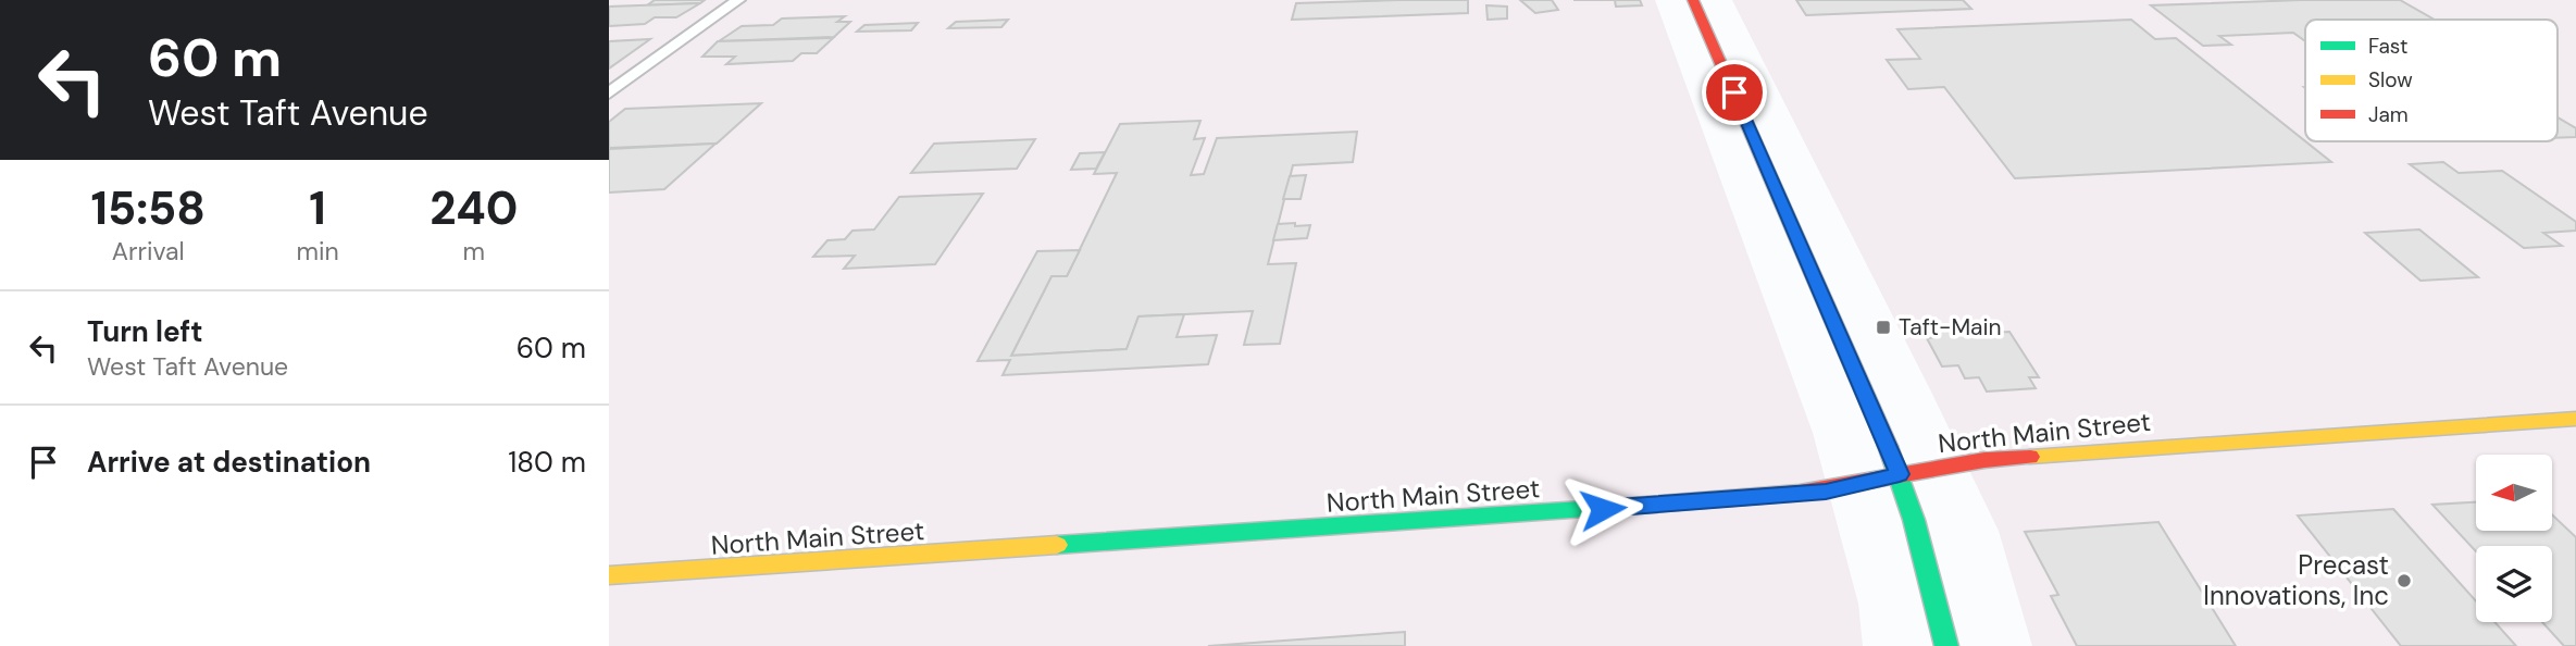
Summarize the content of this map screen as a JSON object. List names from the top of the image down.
{
  "streets": {
    "main road": ["North Main Street"]
  },
  "places": {
    "transit": ["Taft-Main"],
    "other": ["Precast Innovations, Inc"]
  },
  "legend": ["Fast", "Slow", "Jam"],
  "north": "left",
  "page": {
    "turn": ["60 m", "West Taft Avenue"],
    "eta": [
      "15:58",
      "Arrival",
      "1",
      "min",
      "240",
      "m"
    ],
    "list": [
      {
        "name": "Turn left",
        "note": "West Taft Avenue",
        "value": "60 m"
      },
      {
        "name": "Arrive at destination",
        "value": "180 m"
      }
    ]
  }
}
